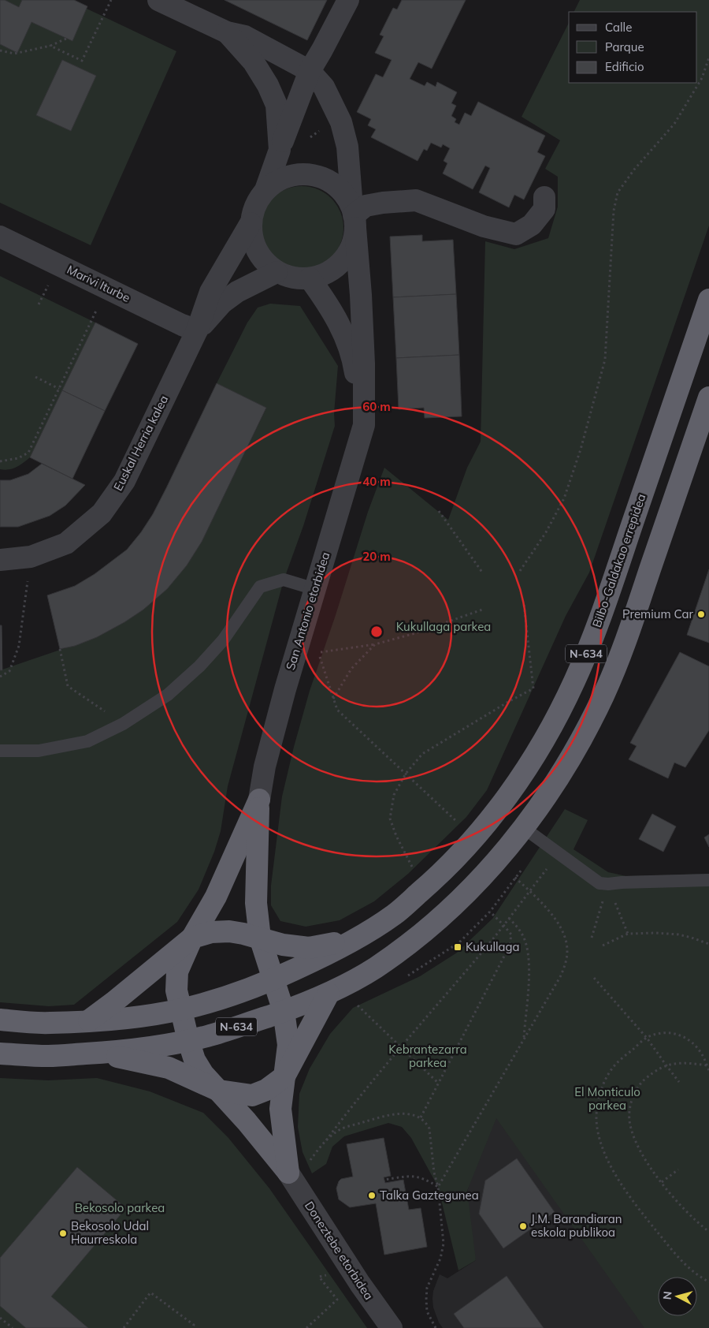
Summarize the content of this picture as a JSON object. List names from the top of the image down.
{
  "streets": {
    "highway": ["Bilbo-Galdakao errepidea", "N-634"],
    "street": [
      "Marivi Iturbe",
      "Euskal Herria kalea",
      "San Antonio etorbidea",
      "Doneztebe etorbidea"
    ]
  },
  "crossings": [
    ["Marivi Iturbe", "Euskal Herria kalea"],
    ["Euskal Herria kalea", "San Antonio etorbidea"]
  ],
  "parks": [
    "Kukullaga parkea",
    "Kebrantezarra parkea",
    "El Monticulo parkea",
    "Bekosolo parkea"
  ],
  "places": {
    "other": [
      "Premium Car",
      "Talka Gaztegunea",
      "J.M. Barandiaran eskola publikoa",
      "Bekosolo Udal Haurreskola"
    ],
    "transit": ["Kukullaga"]
  },
  "legend": ["Calle", "Parque", "Edificio"],
  "north": "left",
  "rings": ["60 m", "40 m", "20 m"]
}
